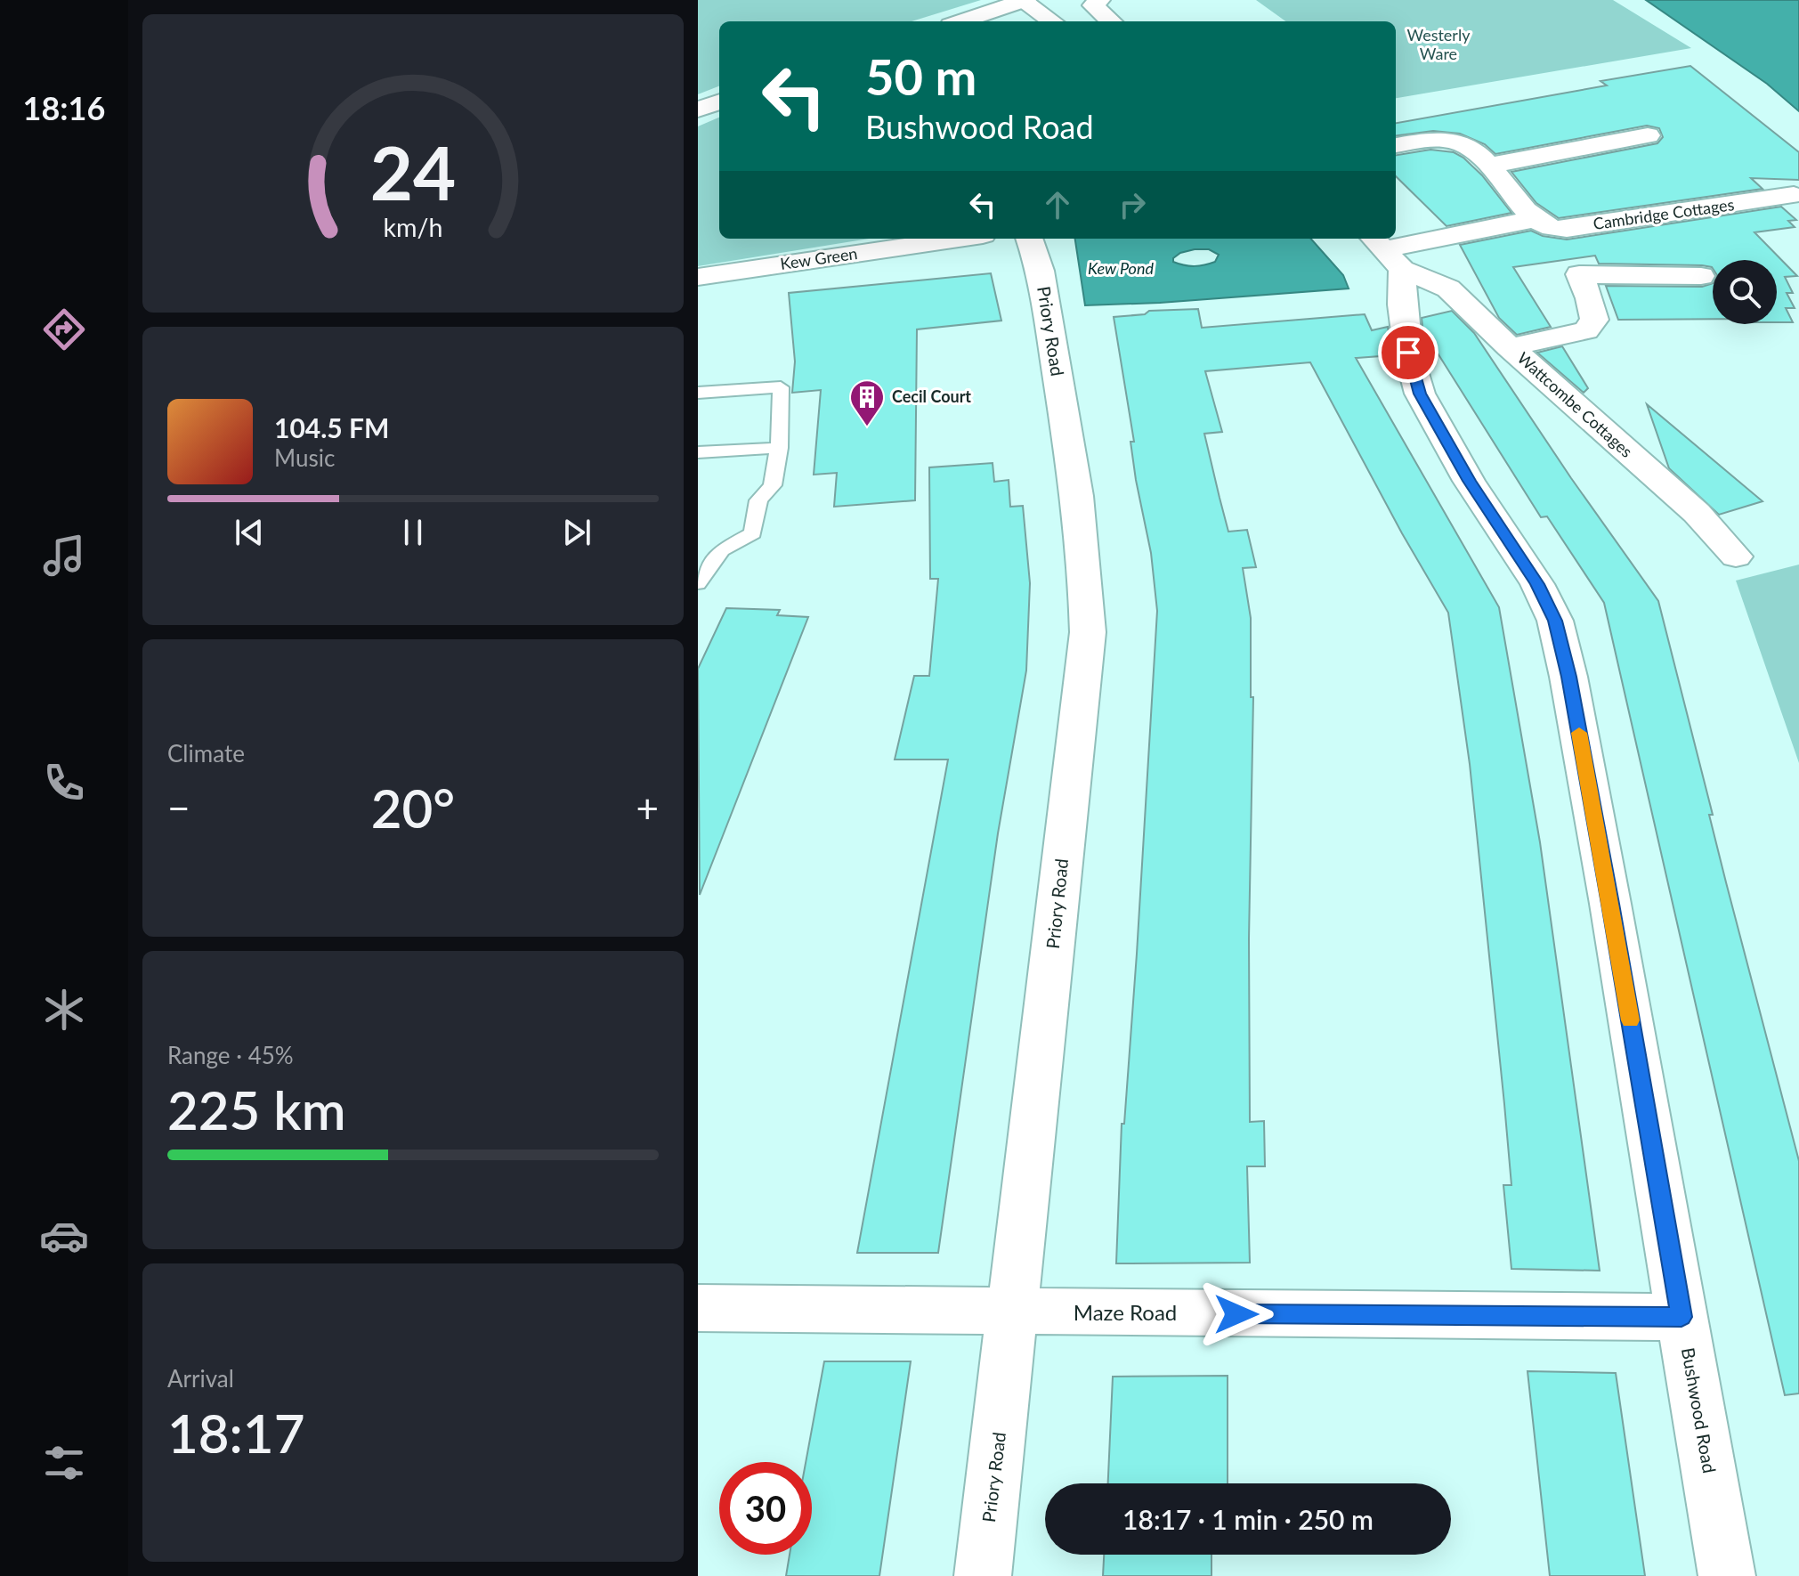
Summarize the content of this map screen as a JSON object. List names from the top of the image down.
{
  "streets": {
    "main road": [
      "Cambridge Cottages",
      "Kew Green",
      "Priory Road",
      "Wattcombe Cottages",
      "Maze Road",
      "Bushwood Road"
    ]
  },
  "crossings": [
    ["Cambridge Cottages", "Wattcombe Cottages"],
    ["Cambridge Cottages", "Bushwood Road"],
    ["Priory Road", "Maze Road"],
    ["Wattcombe Cottages", "Bushwood Road"],
    ["Maze Road", "Bushwood Road"]
  ],
  "water": ["Kew Pond"],
  "parks": ["Westerly Ware"],
  "places": {
    "building": ["Cecil Court"]
  },
  "page": {
    "tabs": "18:16",
    "turn": ["50 m", "Bushwood Road"],
    "song": ["104.5 FM", "Music"],
    "tile": [
      "Climate",
      ["Range · 45%", "225 km"],
      ["Arrival", "18:17"]
    ],
    "heat": ["−", "20°", "+"],
    "limit": "30",
    "trip": "18:17 · 1 min · 250 m",
    "gauge": ["24", "km/h"]
  }
}
